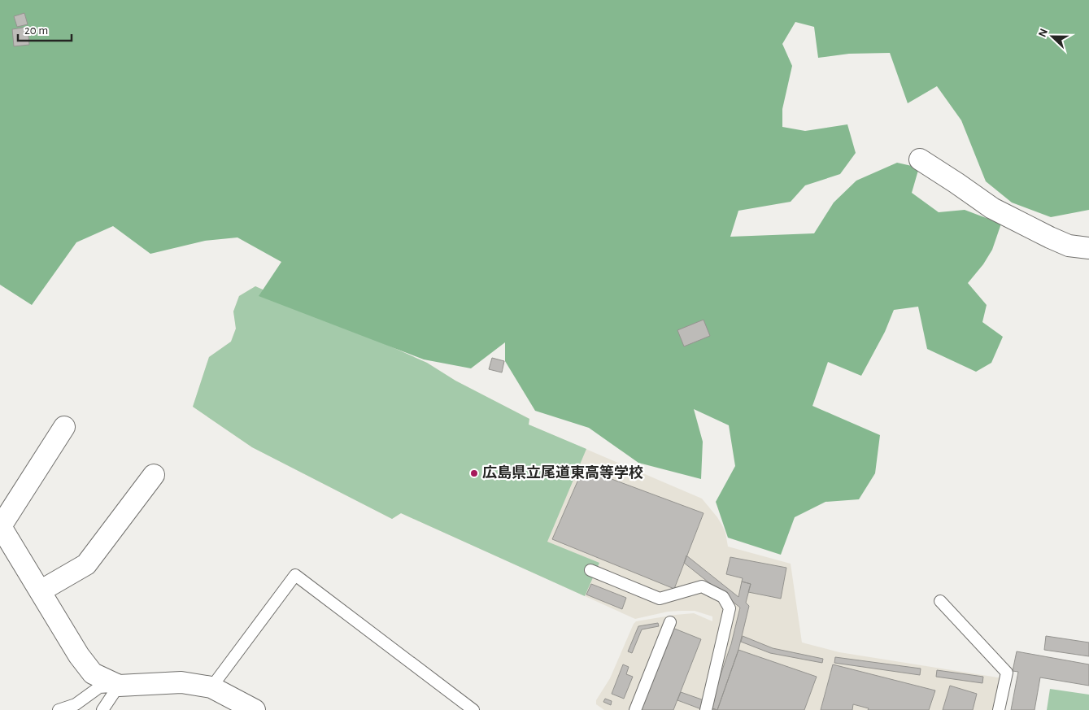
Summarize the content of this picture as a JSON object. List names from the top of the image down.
{
  "places": ["広島県立尾道東高等学校"],
  "scale_bar": "20 m",
  "north": "left"
}
